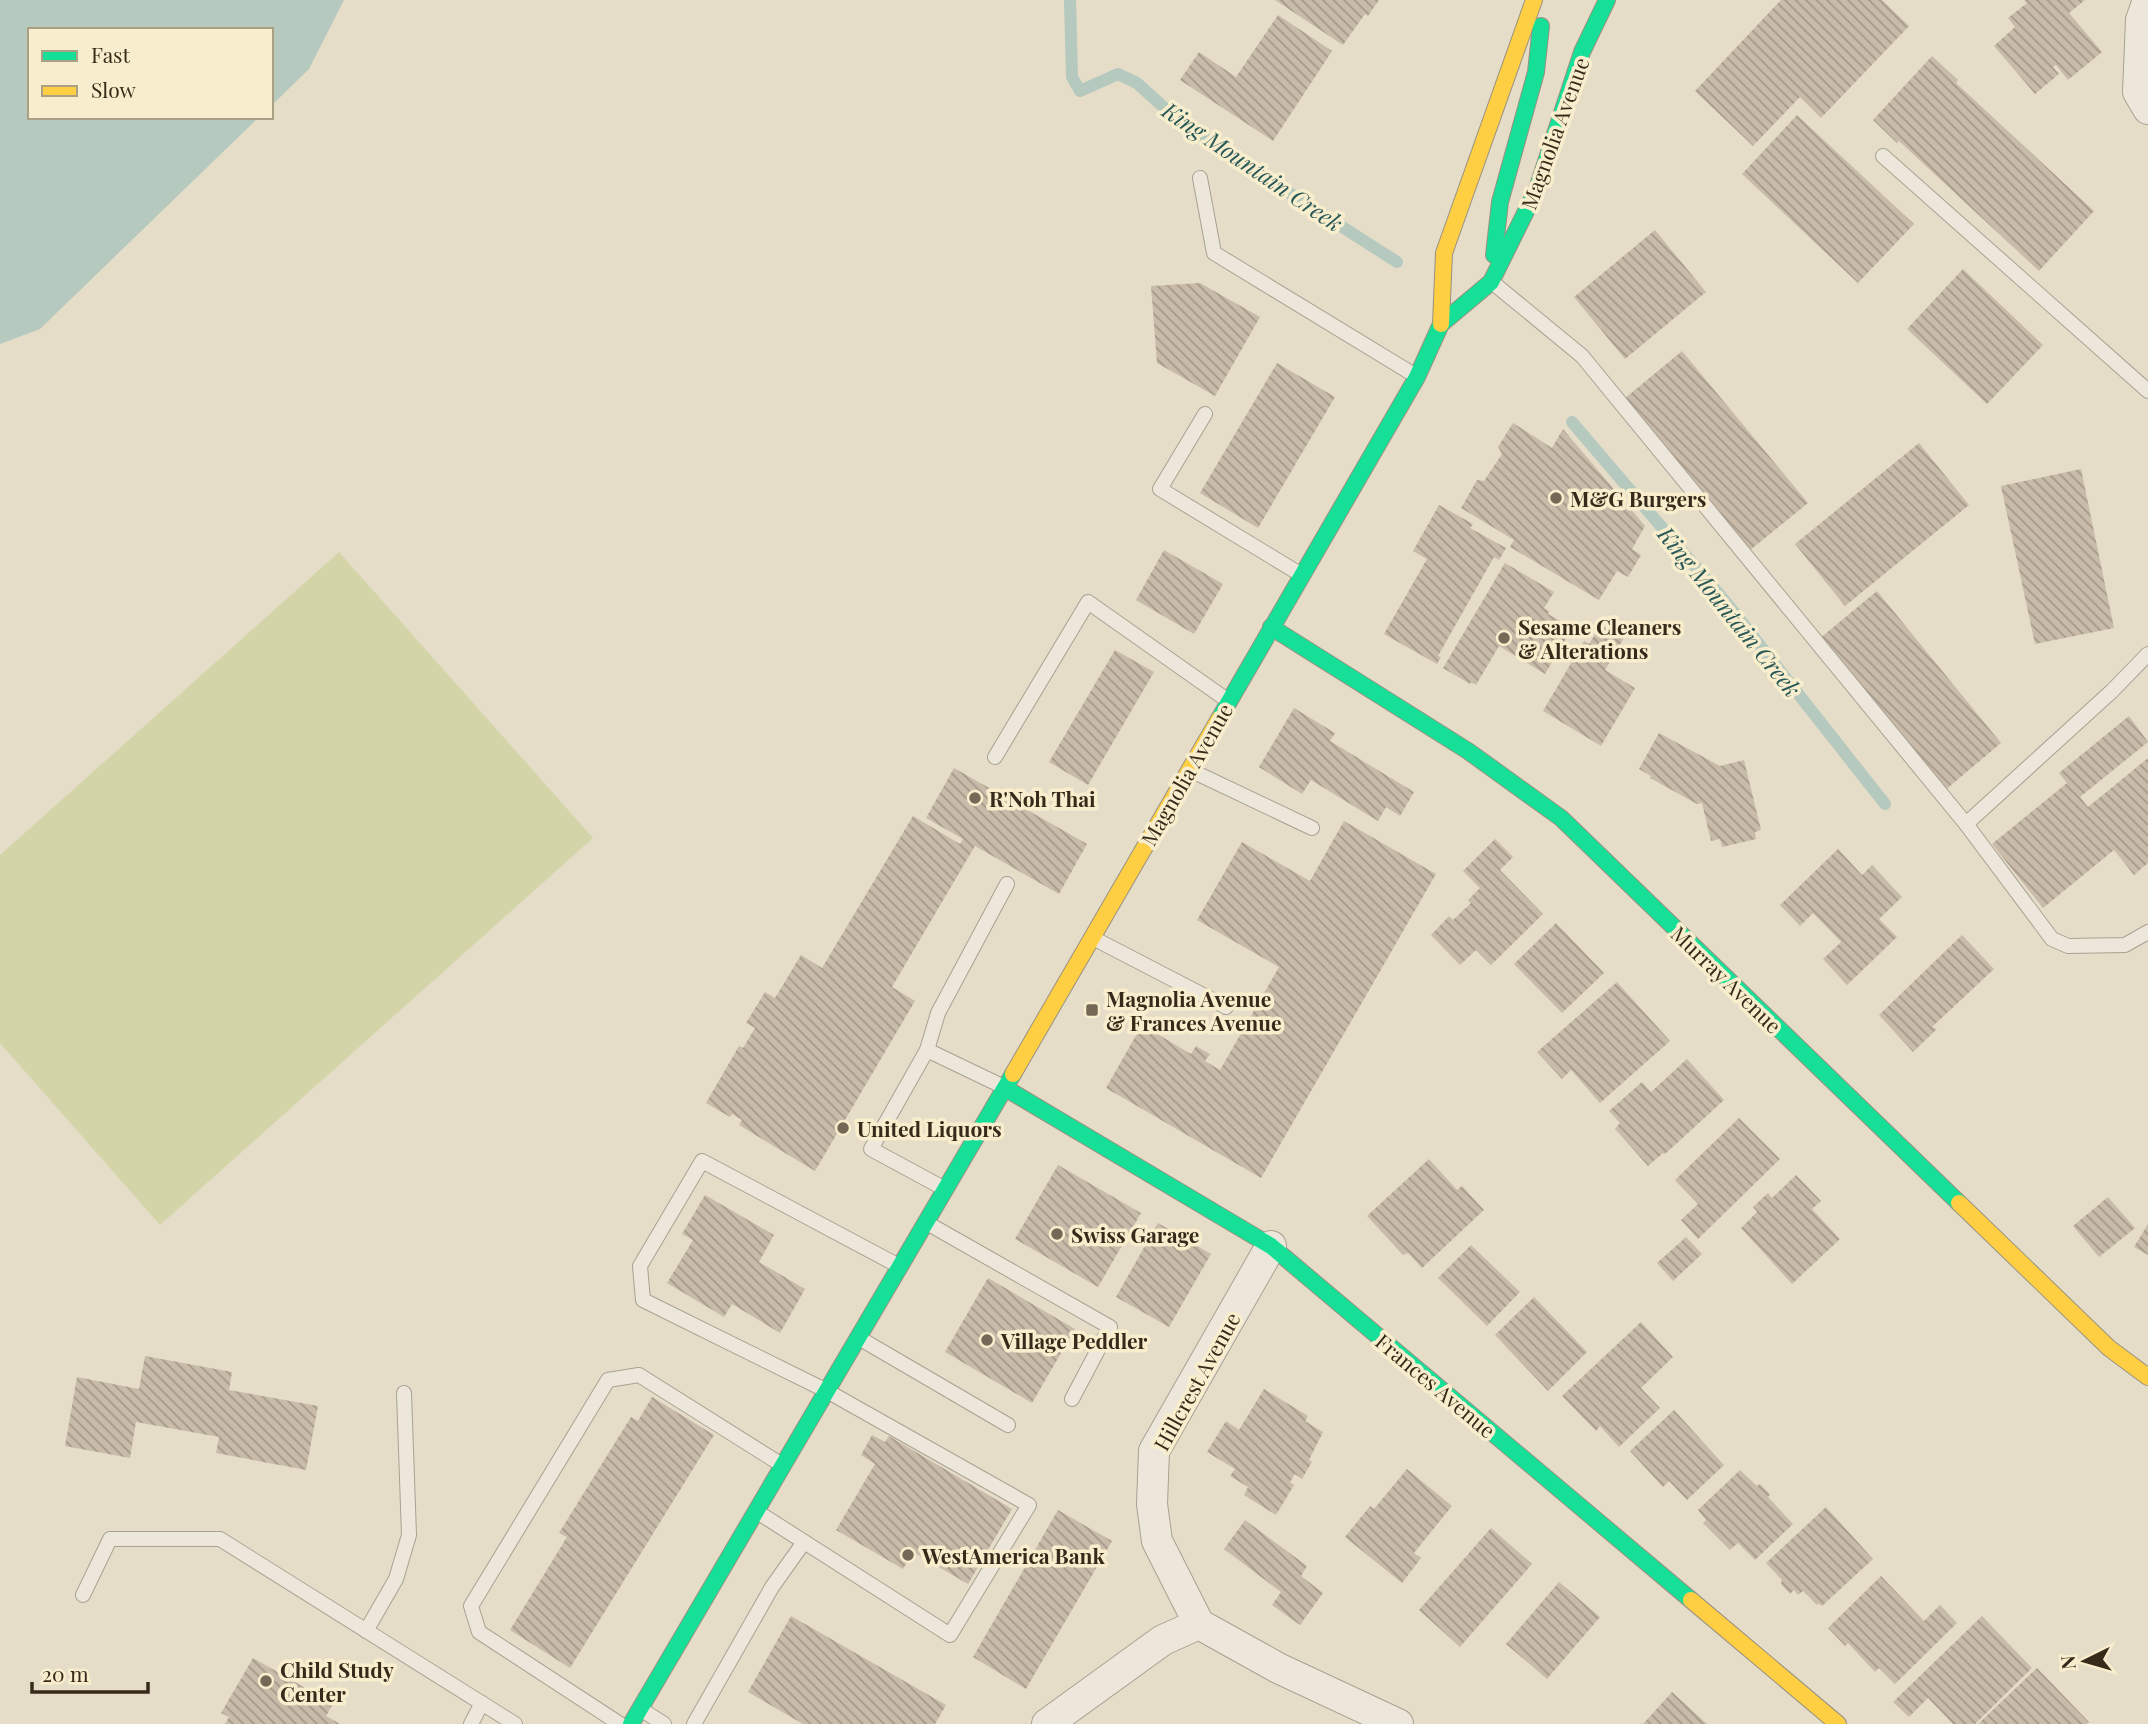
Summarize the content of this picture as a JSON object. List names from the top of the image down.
{
  "streets": {
    "main road": ["Magnolia Avenue", "Murray Avenue", "Frances Avenue"],
    "street": ["Hillcrest Avenue"]
  },
  "crossings": [
    ["Magnolia Avenue", "Murray Avenue"],
    ["Magnolia Avenue", "Frances Avenue"],
    ["Hillcrest Avenue", "Frances Avenue"]
  ],
  "water": ["King Mountain Creek"],
  "places": {
    "other": [
      "M&G Burgers",
      "Sesame Cleaners & Alterations",
      "R'Noh Thai",
      "United Liquors",
      "Swiss Garage",
      "Village Peddler",
      "WestAmerica Bank",
      "Child Study Center"
    ],
    "transit": ["Magnolia Avenue & Frances Avenue"]
  },
  "legend": ["Fast", "Slow"],
  "scale_bar": "20 m",
  "north": "left"
}
